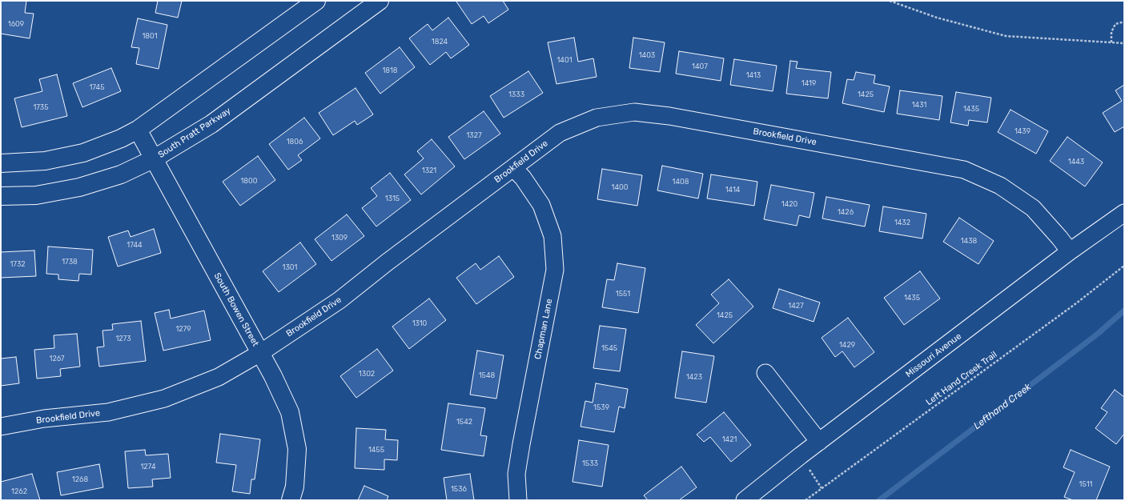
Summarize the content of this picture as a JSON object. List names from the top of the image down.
{
  "streets": {
    "street": [
      "South Pratt Parkway",
      "Brookfield Drive",
      "South Bowen Street",
      "Chapman Lane",
      "Missouri Avenue"
    ],
    "path": ["Left Hand Creek Trail"]
  },
  "crossings": [
    ["South Pratt Parkway", "South Bowen Street"],
    ["Brookfield Drive", "South Bowen Street"],
    ["Brookfield Drive", "Chapman Lane"],
    ["Brookfield Drive", "Missouri Avenue"]
  ],
  "water": ["Lefthand Creek"],
  "house_numbers": [
    "1609",
    "1801",
    "1824",
    "1403",
    "1401",
    "1407",
    "1818",
    "1413",
    "1419",
    "1745",
    "1333",
    "1425",
    "1431",
    "1735",
    "1435",
    "1439",
    "1327",
    "1806",
    "1443",
    "1321",
    "1800",
    "1408",
    "1400",
    "1414",
    "1315",
    "1420",
    "1426",
    "1432",
    "1309",
    "1438",
    "1744",
    "1738",
    "1732",
    "1301",
    "1551",
    "1435",
    "1427",
    "1425",
    "1310",
    "1279",
    "1273",
    "1429",
    "1545",
    "1267",
    "1302",
    "1548",
    "1423",
    "1539",
    "1542",
    "1421",
    "1455",
    "1533",
    "1274",
    "1268",
    "1511",
    "1536",
    "1262"
  ]
}
